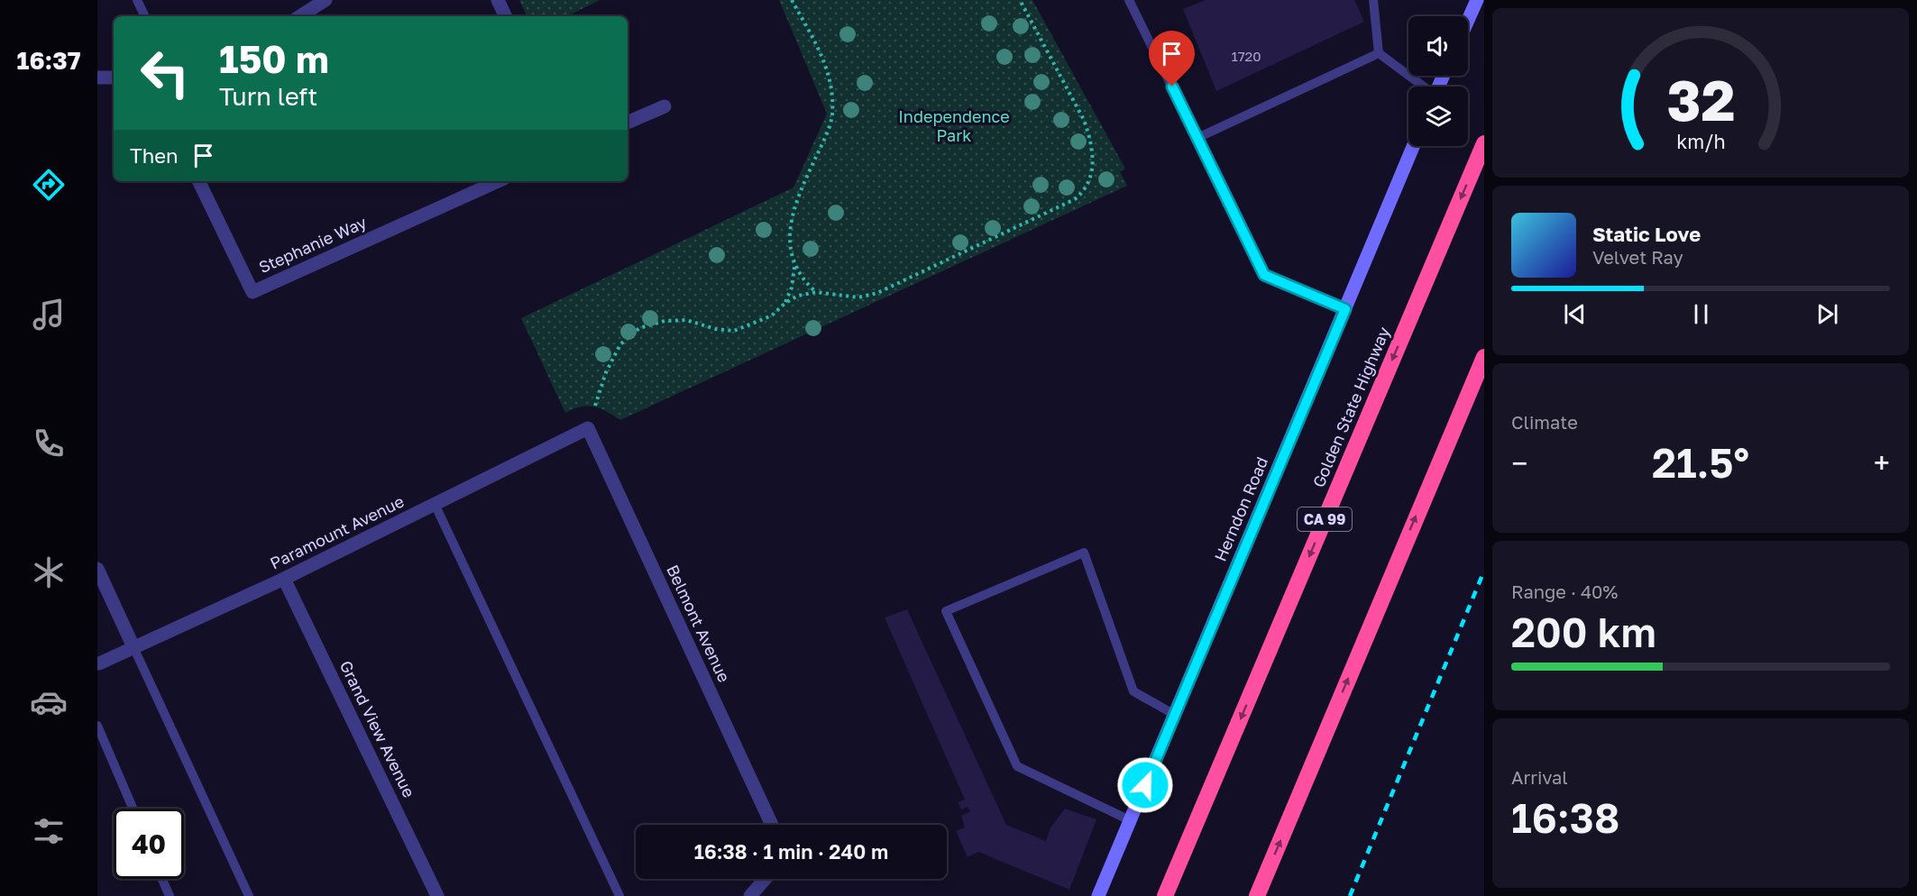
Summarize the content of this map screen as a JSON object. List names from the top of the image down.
{
  "streets": {
    "highway": ["Golden State Highway", "CA 99"],
    "street": [
      "Stephanie Way",
      "Herndon Road",
      "Paramount Avenue",
      "Belmont Avenue",
      "Grand View Avenue"
    ]
  },
  "crossings": [
    ["Paramount Avenue", "Belmont Avenue"],
    ["Paramount Avenue", "Grand View Avenue"]
  ],
  "parks": ["Independence Park"],
  "house_numbers": ["1720"],
  "page": {
    "tabs": "16:37",
    "turn": ["150 m", "Turn left"],
    "then": "Then",
    "song": ["Static Love", "Velvet Ray"],
    "tile": [
      "Climate",
      ["Range · 40%", "200 km"],
      ["Arrival", "16:38"]
    ],
    "heat": ["−", "21.5°", "+"],
    "limit": "40",
    "trip": "16:38 · 1 min · 240 m",
    "gauge": ["32", "km/h"]
  }
}
